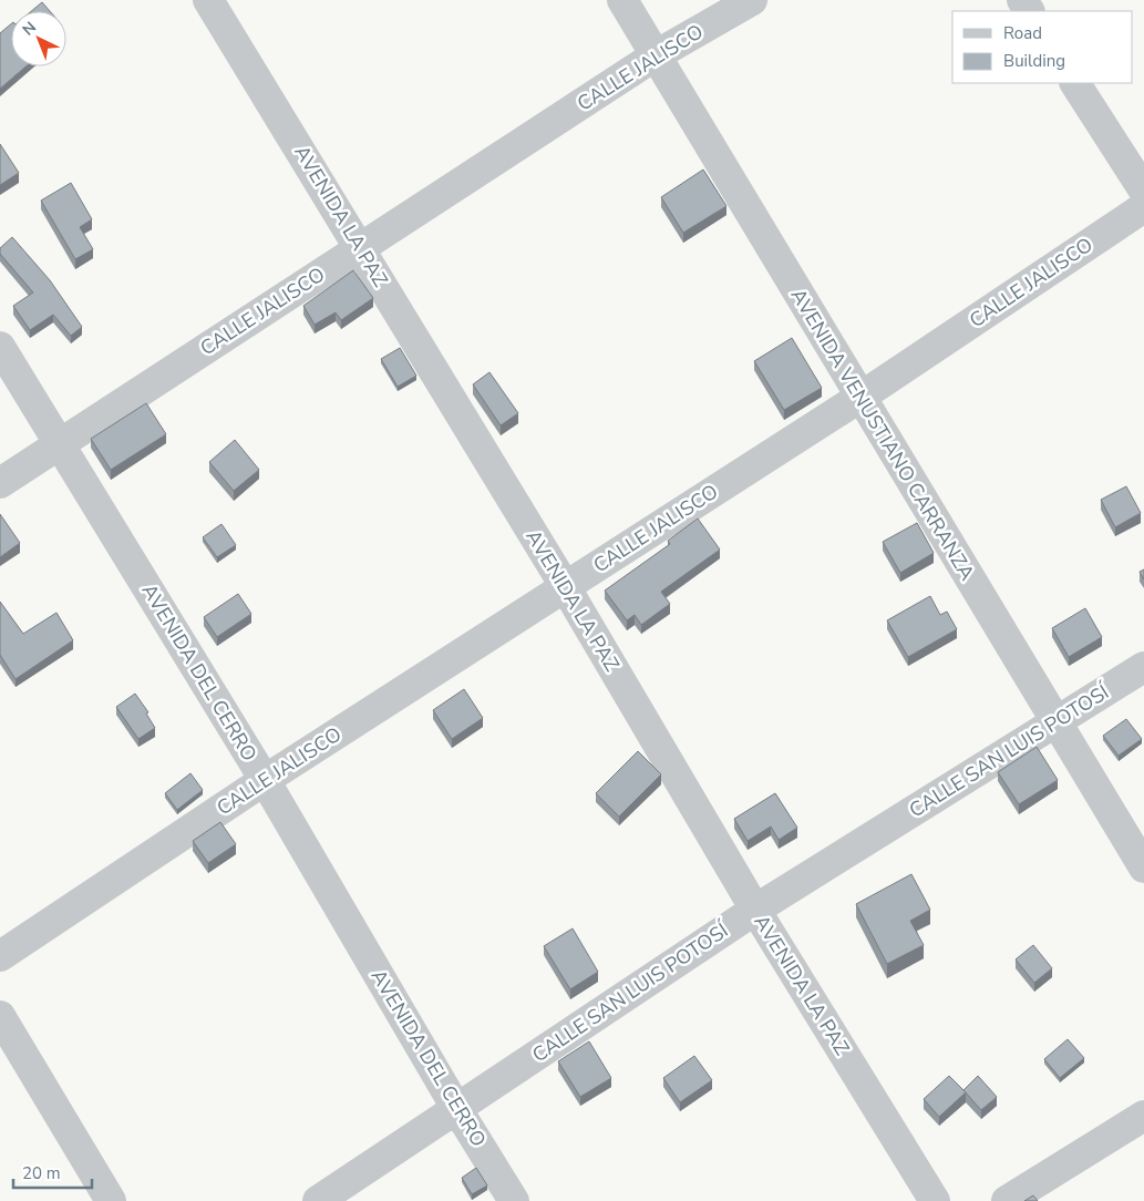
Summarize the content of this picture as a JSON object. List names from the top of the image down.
{
  "streets": {
    "street": [
      "CALLE JALISCO",
      "AVENIDA LA PAZ",
      "AVENIDA VENUSTIANO CARRANZA",
      "AVENIDA DEL CERRO",
      "CALLE SAN LUIS POTOSÍ"
    ]
  },
  "crossings": [
    ["CALLE JALISCO", "AVENIDA LA PAZ"],
    ["CALLE JALISCO", "AVENIDA VENUSTIANO CARRANZA"],
    ["CALLE JALISCO", "AVENIDA DEL CERRO"],
    ["AVENIDA LA PAZ", "CALLE SAN LUIS POTOSÍ"],
    ["AVENIDA VENUSTIANO CARRANZA", "CALLE SAN LUIS POTOSÍ"],
    ["AVENIDA DEL CERRO", "CALLE SAN LUIS POTOSÍ"]
  ],
  "legend": ["Road", "Building"],
  "scale_bar": "20 m",
  "north": "top left"
}
